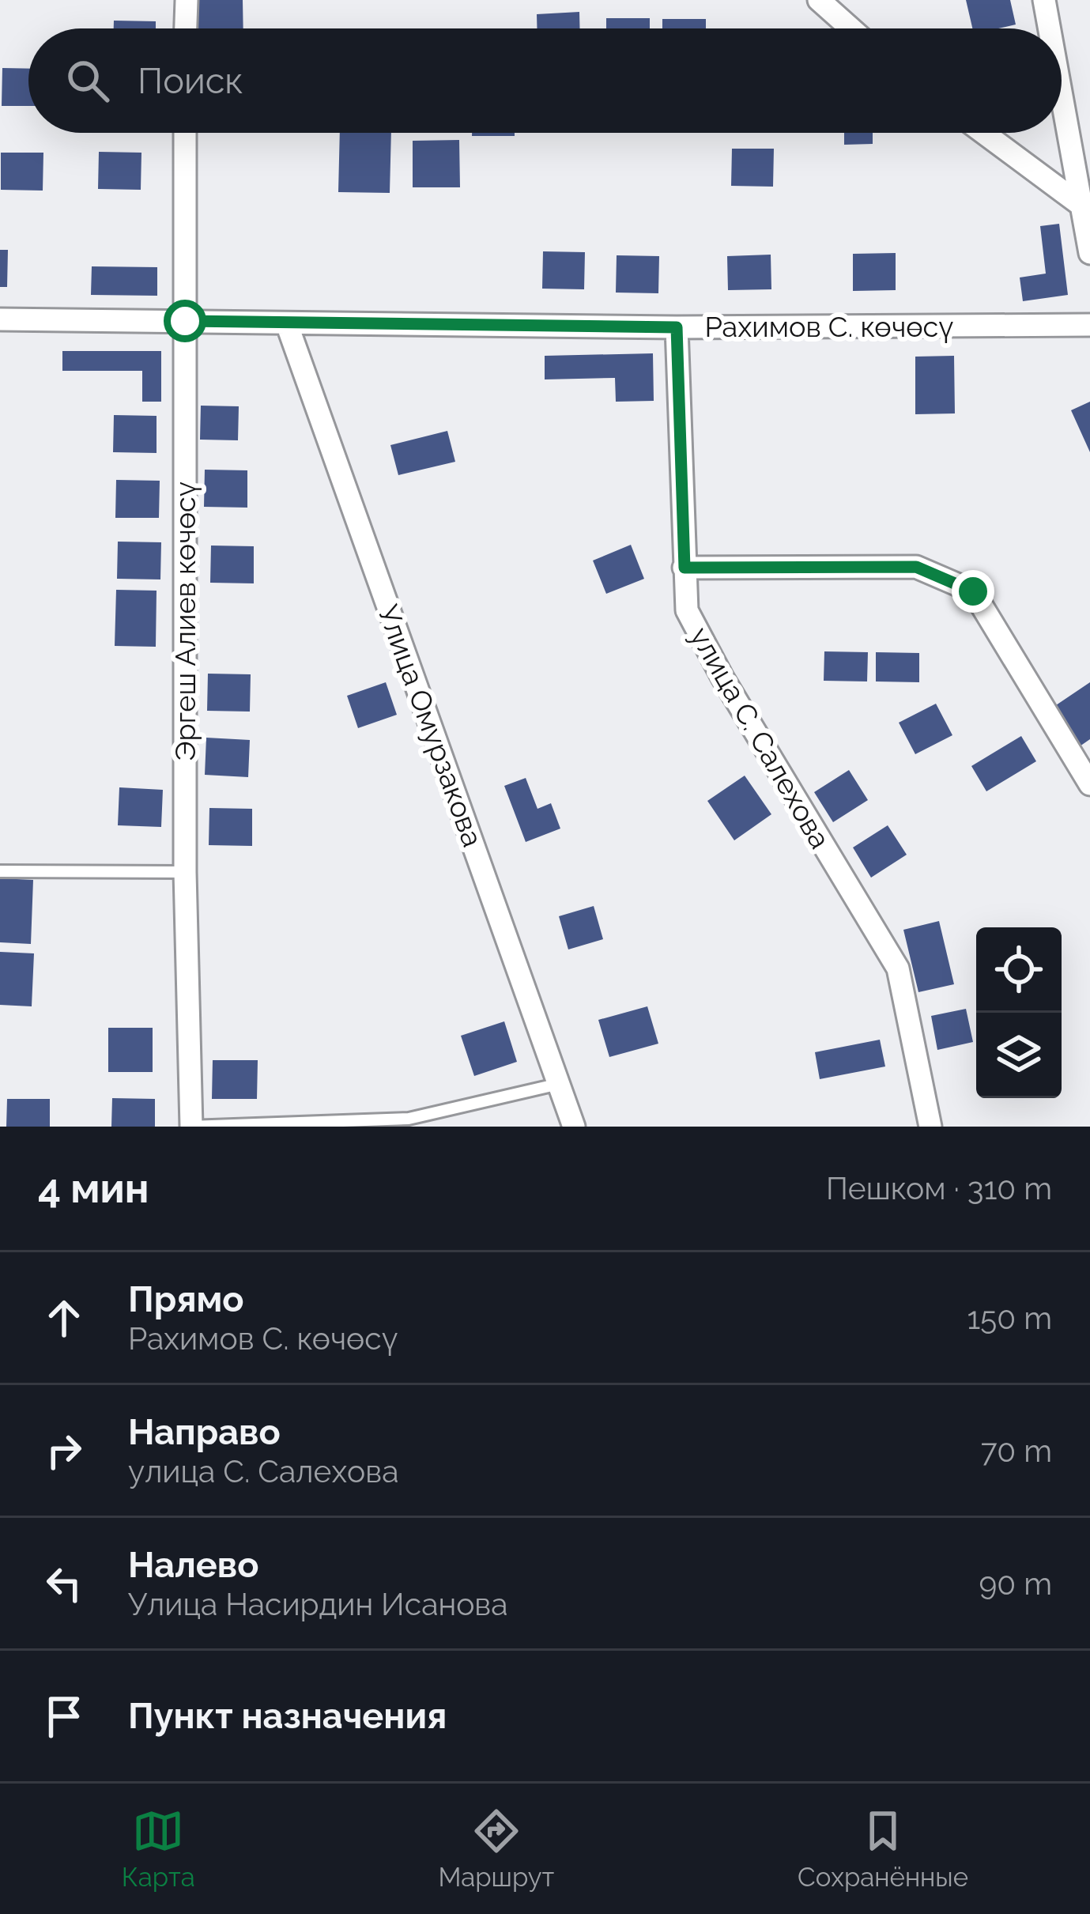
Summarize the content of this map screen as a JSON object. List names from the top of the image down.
{
  "streets": {
    "street": [
      "Рахимов С. көчөсү",
      "Эргеш Алиев көчөсү",
      "Улица Омурзакова",
      "улица С. Салехова"
    ]
  },
  "crossings": [
    ["Рахимов С. көчөсү", "Эргеш Алиев көчөсү"],
    ["Рахимов С. көчөсү", "Улица Омурзакова"],
    ["Рахимов С. көчөсү", "улица С. Салехова"]
  ],
  "page": {
    "search": "Поиск",
    "heading": ["4 мин", "Пешком · 310 m"],
    "list": [
      ["Прямо", "Рахимов С. көчөсү", "150 m"],
      ["Направо", "улица С. Салехова", "70 m"],
      ["Налево", "Улица Насирдин Исанова", "90 m"],
      "Пункт назначения"
    ],
    "nav": ["Карта", "Маршрут", "Сохранённые"]
  }
}
